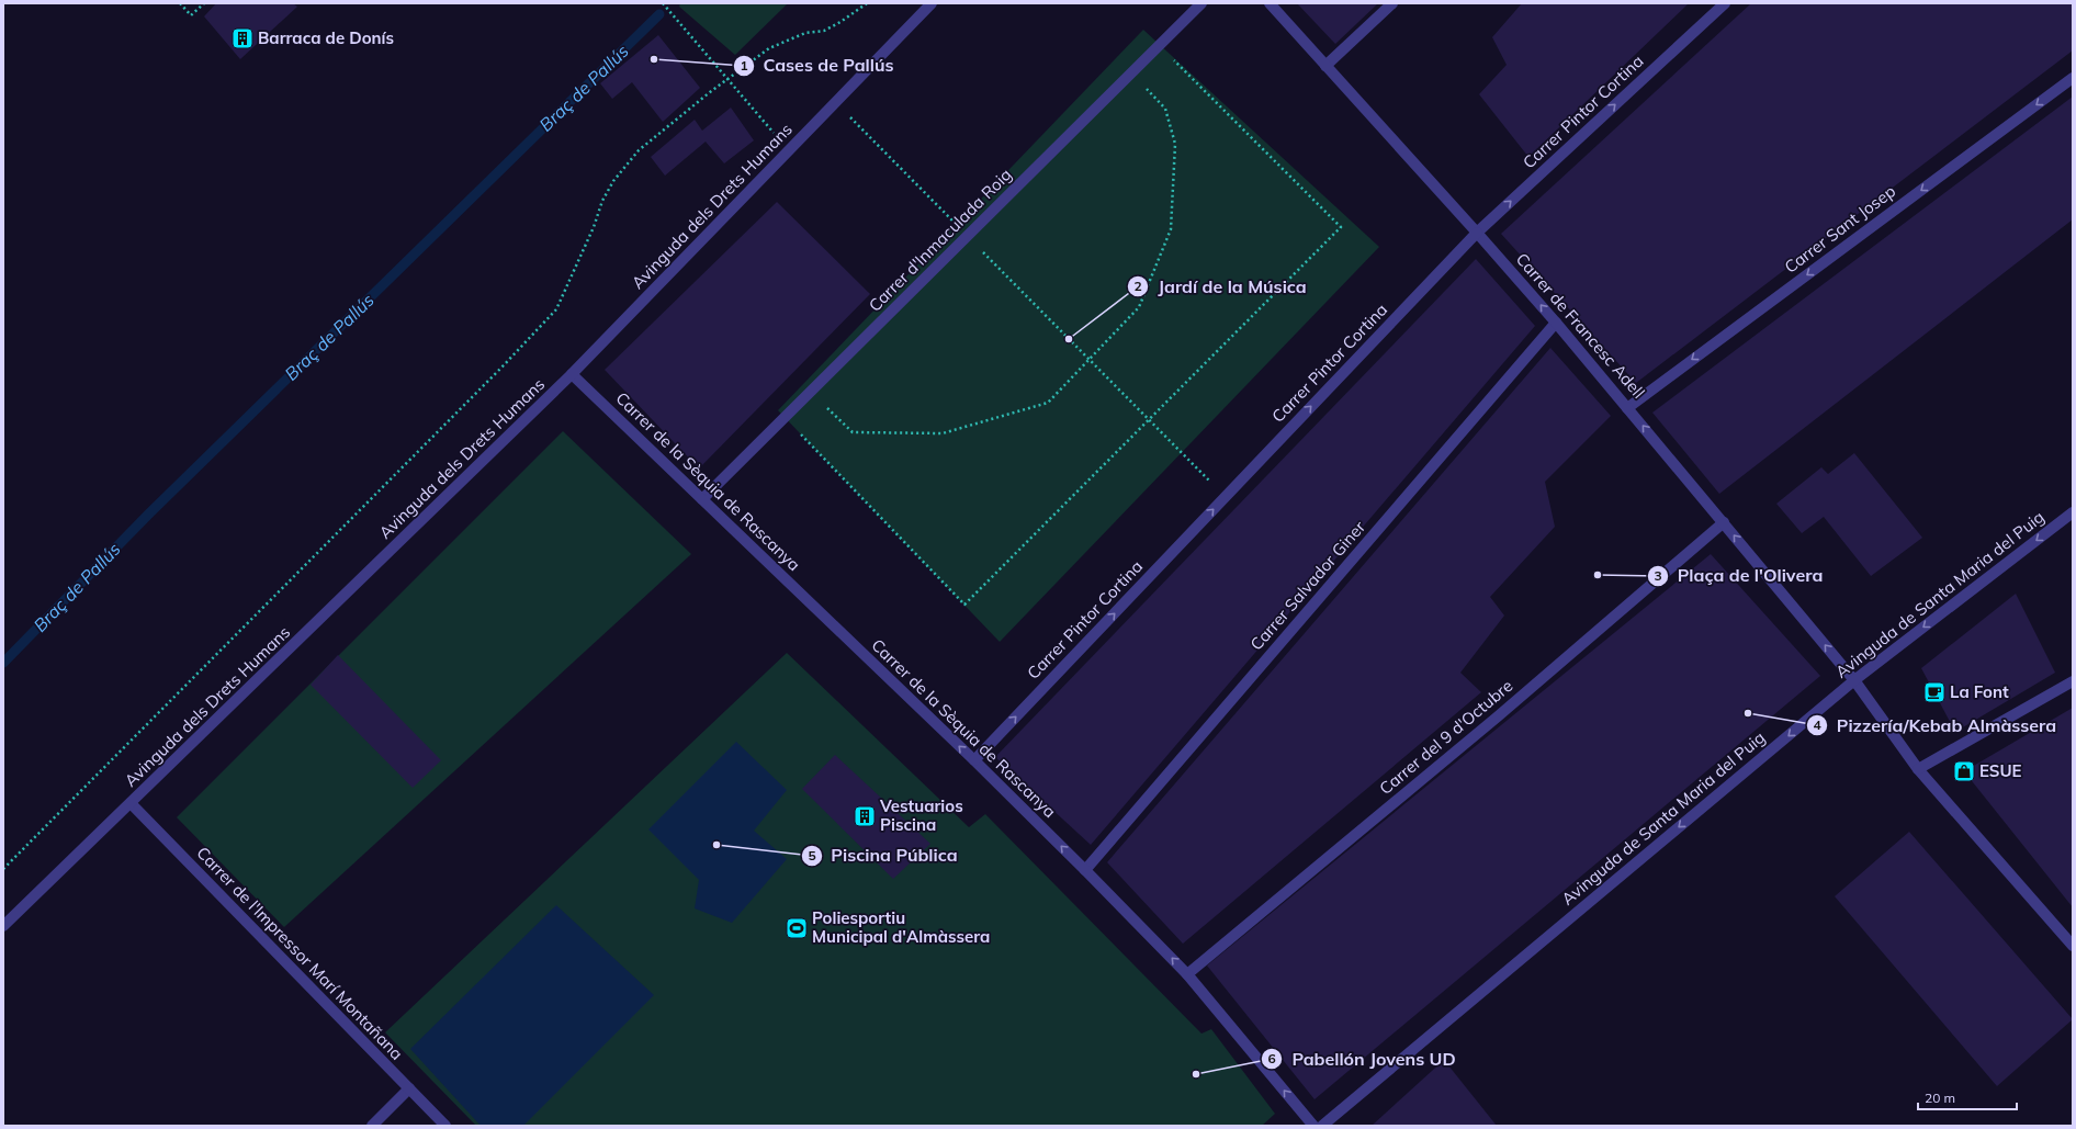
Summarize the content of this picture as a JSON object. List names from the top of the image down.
{
  "streets": {
    "street": [
      "Carrer Pintor Cortina",
      "Avinguda dels Drets Humans",
      "Carrer Sant Josep",
      "Carrer d'Inmaculada Roig",
      "Carrer de Francesc Adell",
      "Carrer de la Sèquia de Rascanya",
      "Carrer Salvador Giner",
      "Avinguda de Santa Maria del Puig",
      "Carrer del 9 d'Octubre",
      "Carrer de l'Impressor Marí Montañana"
    ]
  },
  "crossings": [
    ["Carrer Pintor Cortina", "Carrer de Francesc Adell"],
    ["Carrer Pintor Cortina", "Carrer de la Sèquia de Rascanya"],
    ["Avinguda dels Drets Humans", "Carrer de la Sèquia de Rascanya"],
    ["Avinguda dels Drets Humans", "Carrer de l'Impressor Marí Montañana"],
    ["Carrer Sant Josep", "Carrer de Francesc Adell"],
    ["Carrer d'Inmaculada Roig", "Carrer de la Sèquia de Rascanya"],
    ["Carrer de Francesc Adell", "Carrer Salvador Giner"],
    ["Carrer de Francesc Adell", "Avinguda de Santa Maria del Puig"],
    ["Carrer de Francesc Adell", "Carrer del 9 d'Octubre"],
    ["Carrer de la Sèquia de Rascanya", "Carrer Salvador Giner"],
    ["Carrer de la Sèquia de Rascanya", "Carrer del 9 d'Octubre"]
  ],
  "one_way": [
    "Carrer Pintor Cortina",
    "Carrer Sant Josep",
    "Carrer de Francesc Adell",
    "Carrer de la Sèquia de Rascanya",
    "Avinguda de Santa Maria del Puig"
  ],
  "water": ["Braç de Pallús"],
  "places": {
    "building": ["Barraca de Donís", "Vestuarios Piscina"],
    "other": [
      "Cases de Pallús",
      "Jardí de la Música",
      "Plaça de l'Olivera",
      "Pizzería/Kebab Almàssera",
      "Piscina Pública",
      "Pabellón Jovens UD"
    ],
    "cafe": ["La Font"],
    "shop": ["ESUE"],
    "sports": ["Poliesportiu Municipal d'Almàssera"]
  },
  "scale_bar": "20 m"
}
